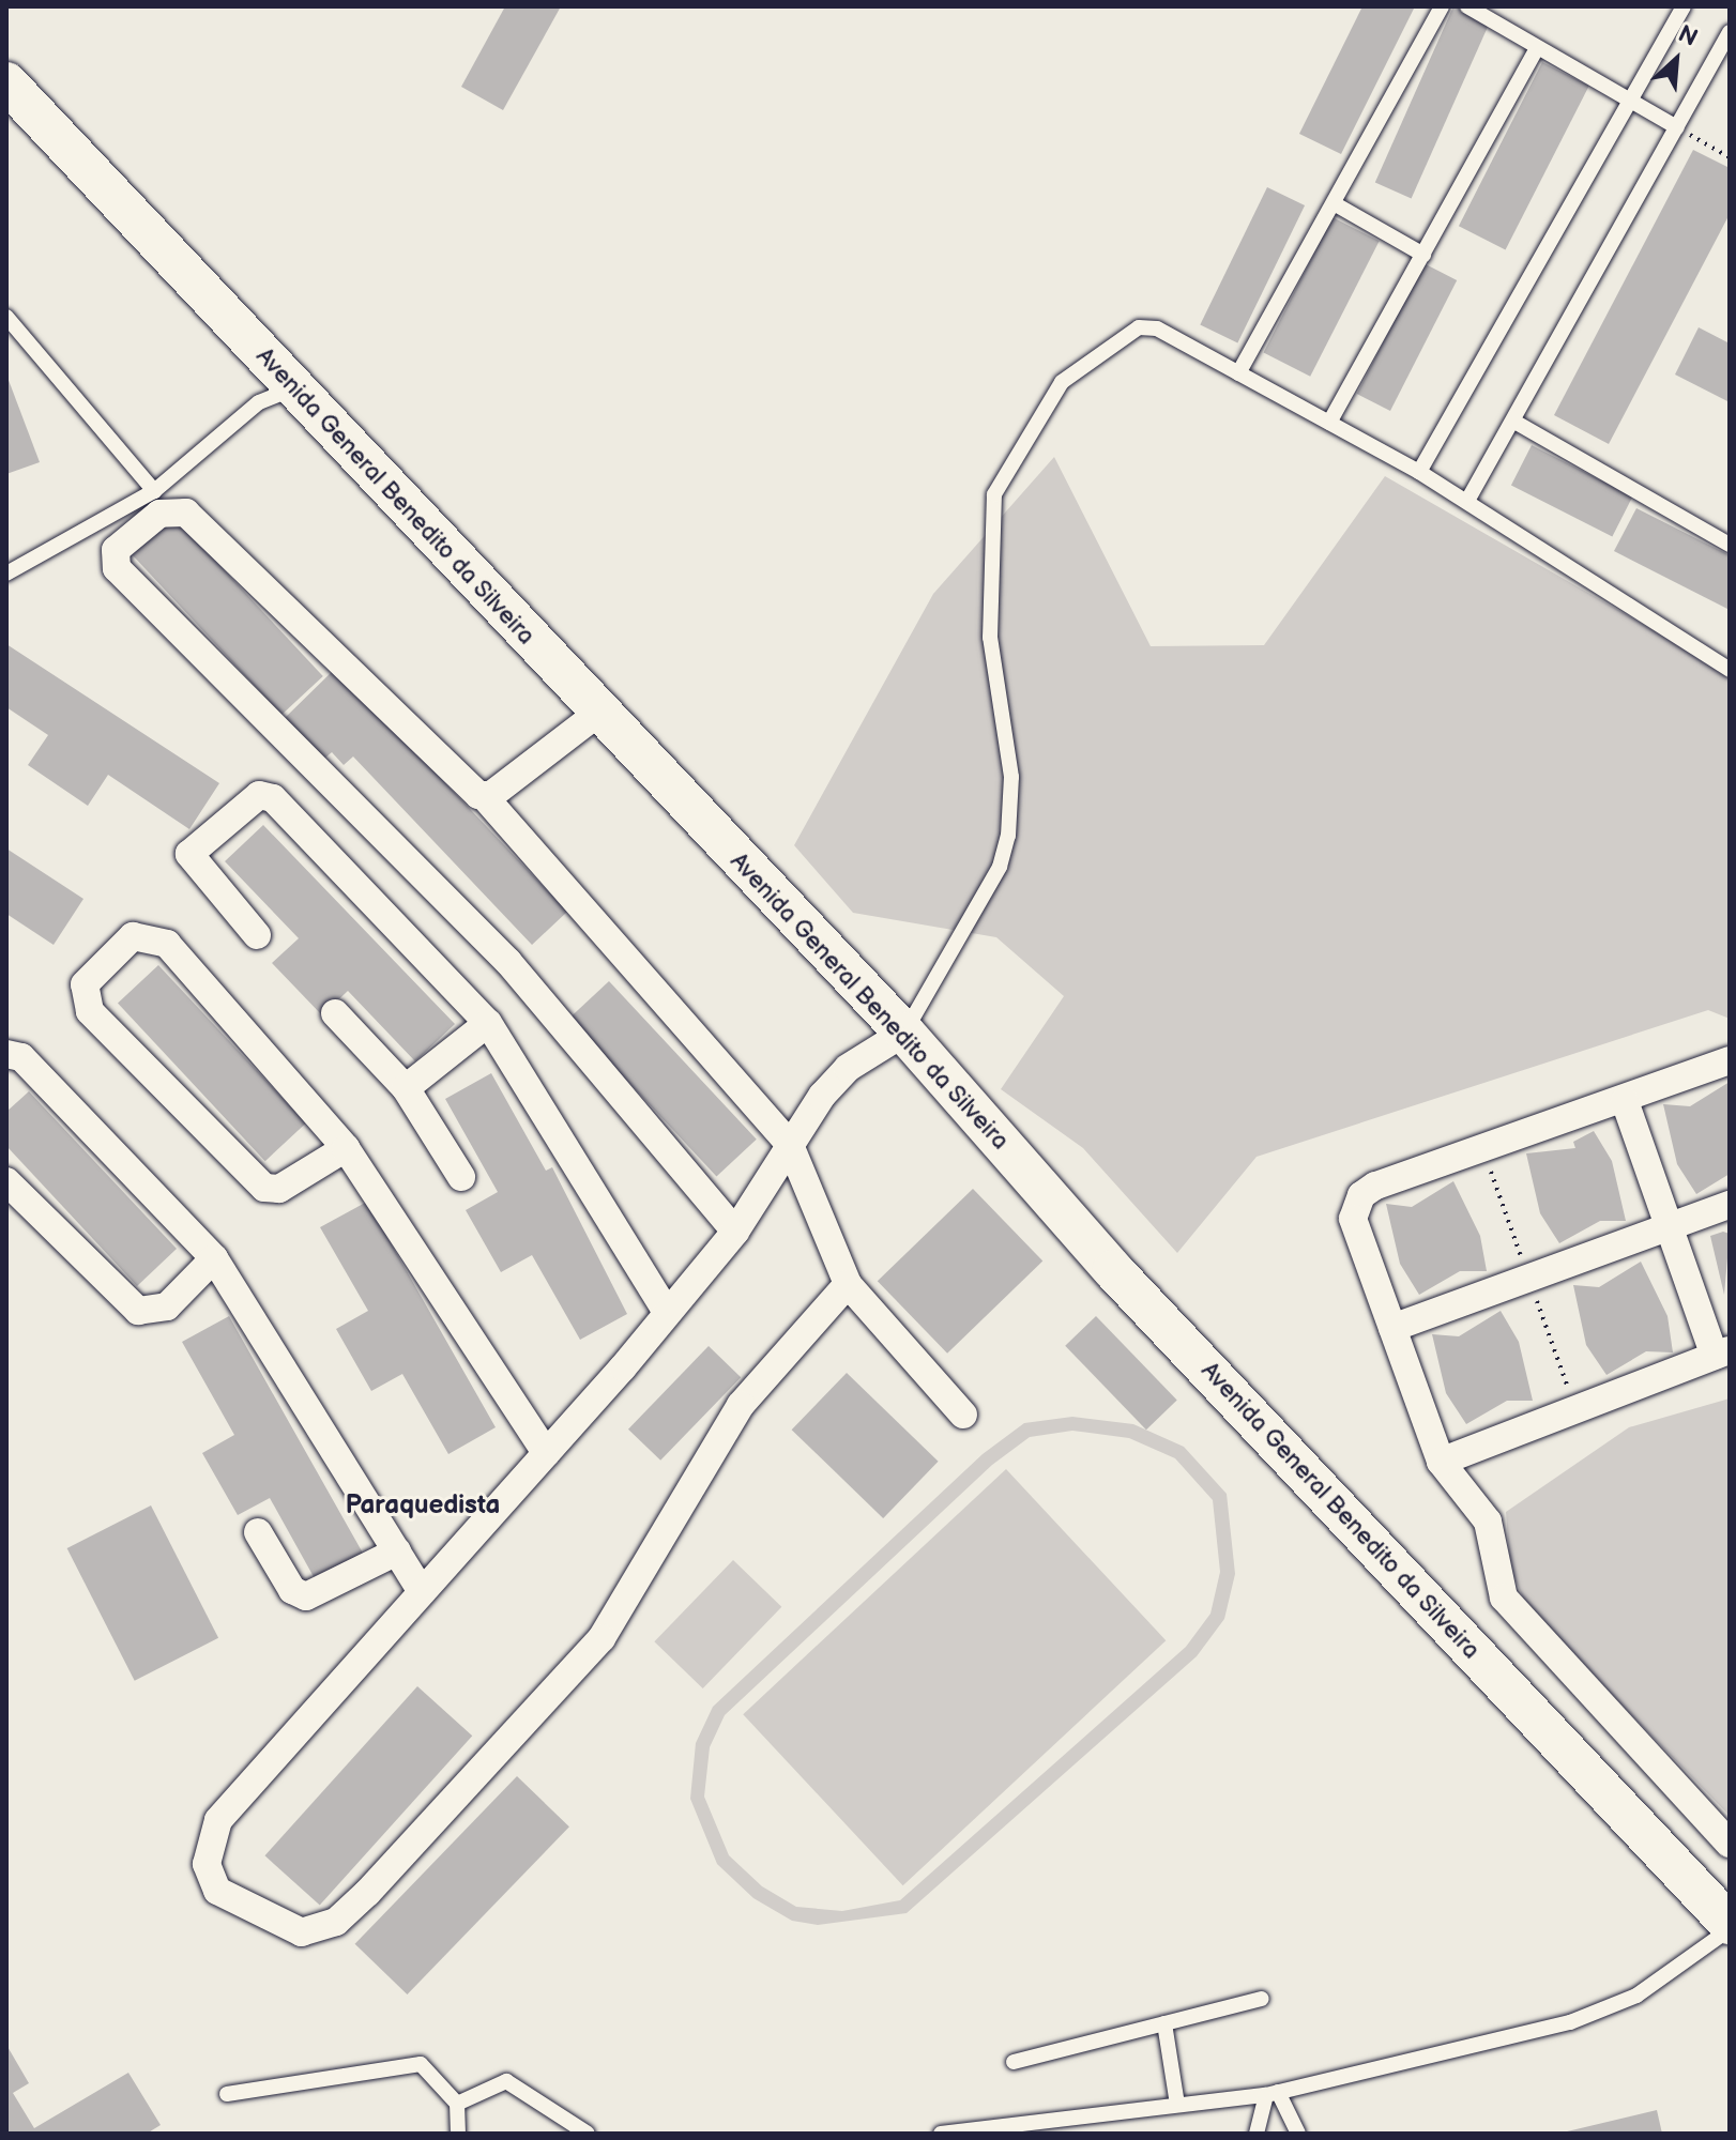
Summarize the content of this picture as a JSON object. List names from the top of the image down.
{
  "streets": {
    "main road": ["Avenida General Benedito da Silveira"]
  },
  "districts": ["Paraquedista"],
  "north": "top right"
}
